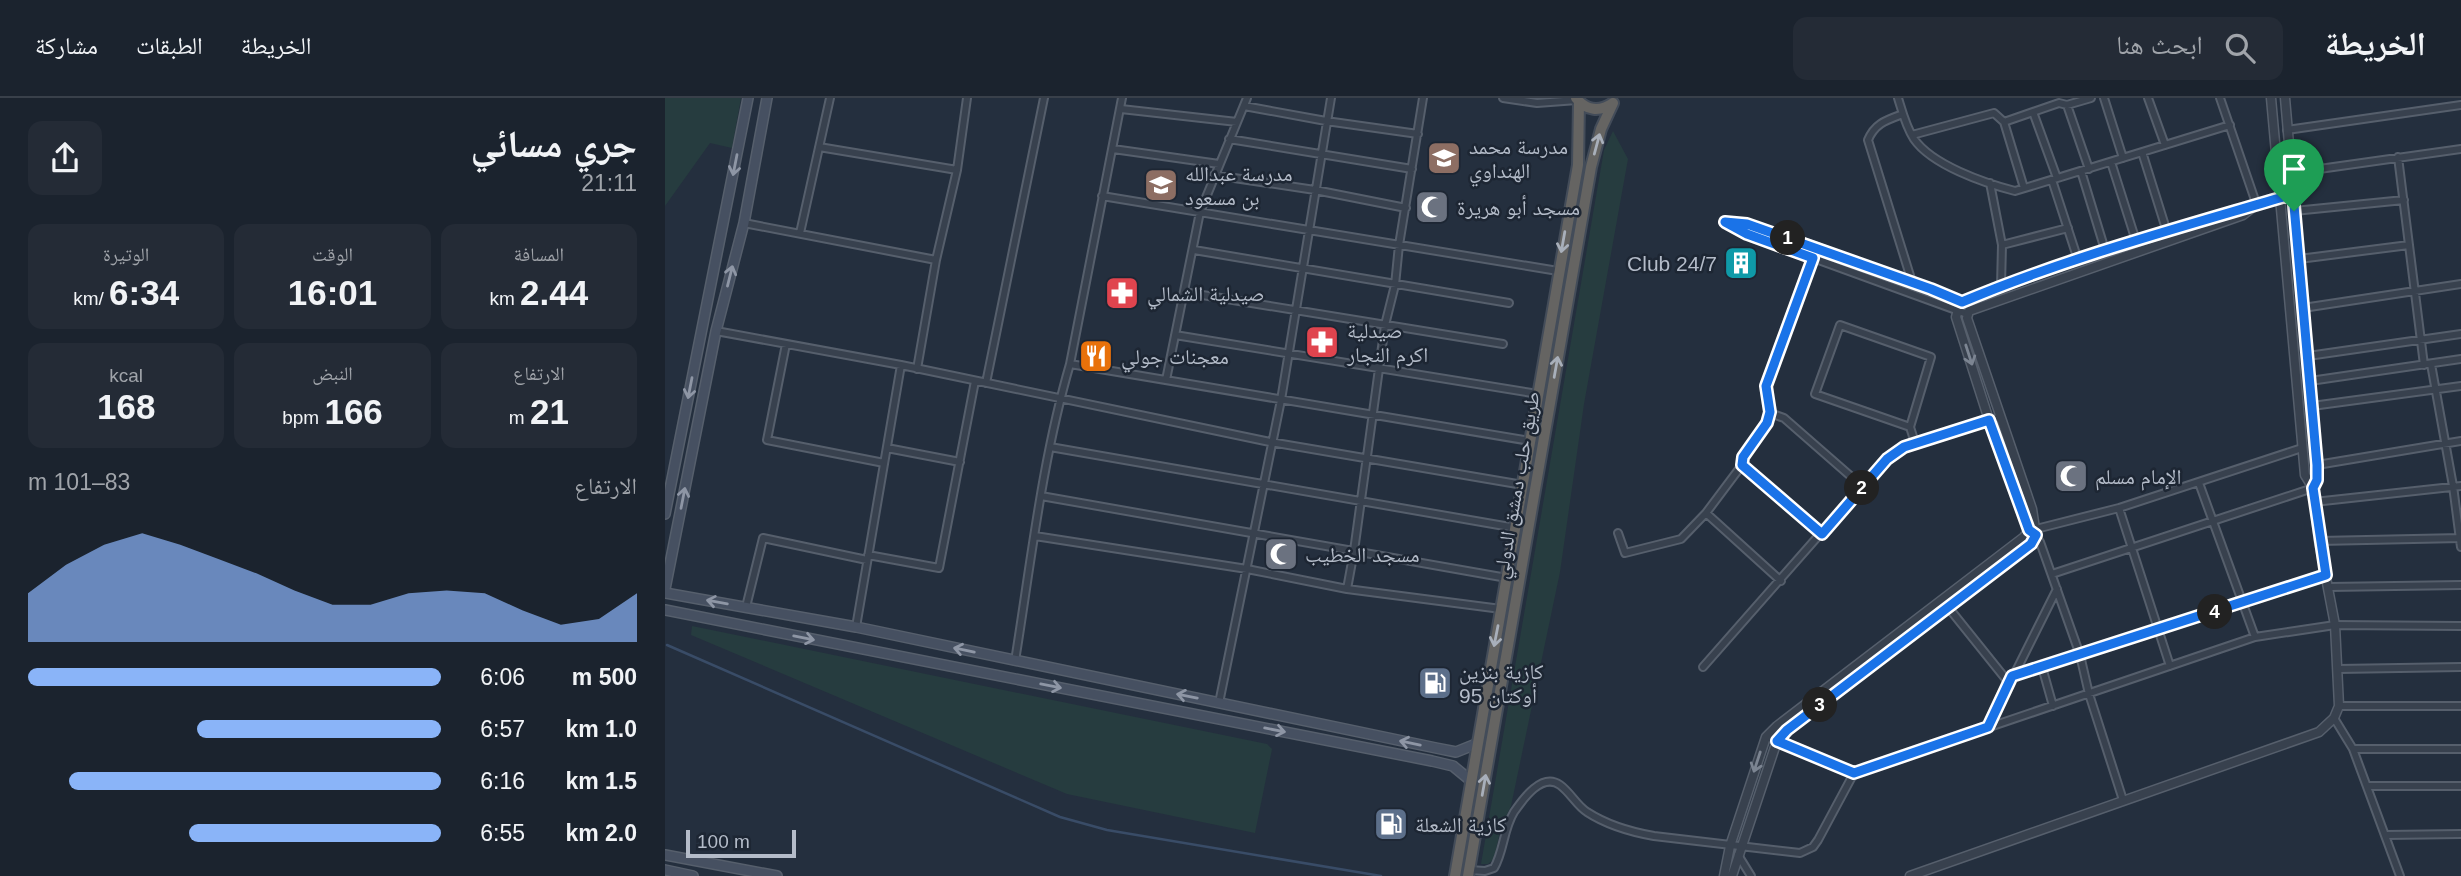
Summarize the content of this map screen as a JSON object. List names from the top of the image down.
{
  "streets": {
    "highway": ["طريق حلب دمشق الدولي"]
  },
  "places": {
    "school or university": ["مدرسة محمد الهنداوي", "مدرسة عبدالله بن مسعود"],
    "mosque": ["مسجد أبو هريرة", "الإمام مسلم", "مسجد الخطيب"],
    "building": ["Club 24/7"],
    "pharmacy": ["صيدلية الشمالي", "صيدلية اكرم النجار"],
    "restaurant": ["معجنات جولي"],
    "fuel station": ["كازية بنزين أوكتان 95", "كازية الشعلة"]
  },
  "scale_bar": "100 m",
  "page": {
    "header": "الخريطة",
    "search": "ابحث هنا",
    "nav": ["الخريطة", "الطبقات", "مشاركة"],
    "heading": ["جري مسائي", "21:11"],
    "stats": [
      ["المسافة", "2.44 km"],
      ["الوقت", "16:01"],
      ["الوتيرة", "6:34 /km"],
      ["الارتفاع", "21 m"],
      ["النبض", "166 bpm"],
      ["kcal", "168"]
    ],
    "pins": [
      "1",
      "2",
      "4",
      "3"
    ],
    "chart": ["الارتفاع", "83–101 m"],
    "list": [
      {
        "name": "500 m",
        "note": "6:06"
      },
      {
        "name": "1.0 km",
        "note": "6:57"
      },
      {
        "name": "1.5 km",
        "note": "6:16"
      },
      {
        "name": "2.0 km",
        "note": "6:55"
      }
    ],
    "scale": "100 m"
  }
}
